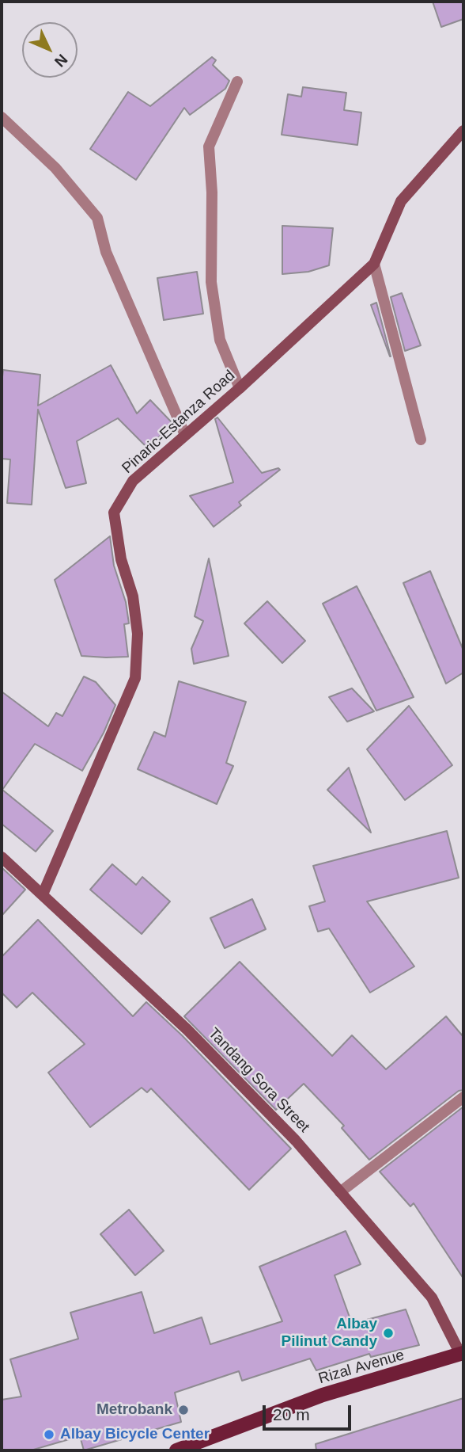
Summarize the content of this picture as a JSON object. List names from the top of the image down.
{
  "streets": {
    "main road": ["Rizal Avenue"],
    "street": ["Pinaric-Estanza Road", "Tandang Sora Street"]
  },
  "crossings": [
    ["Pinaric-Estanza Road", "Tandang Sora Street"],
    ["Tandang Sora Street", "Rizal Avenue"]
  ],
  "places": ["Albay Pilinut Candy", "Metrobank", "Albay Bicycle Center"],
  "scale_bar": "20 m",
  "north": "bottom right"
}
